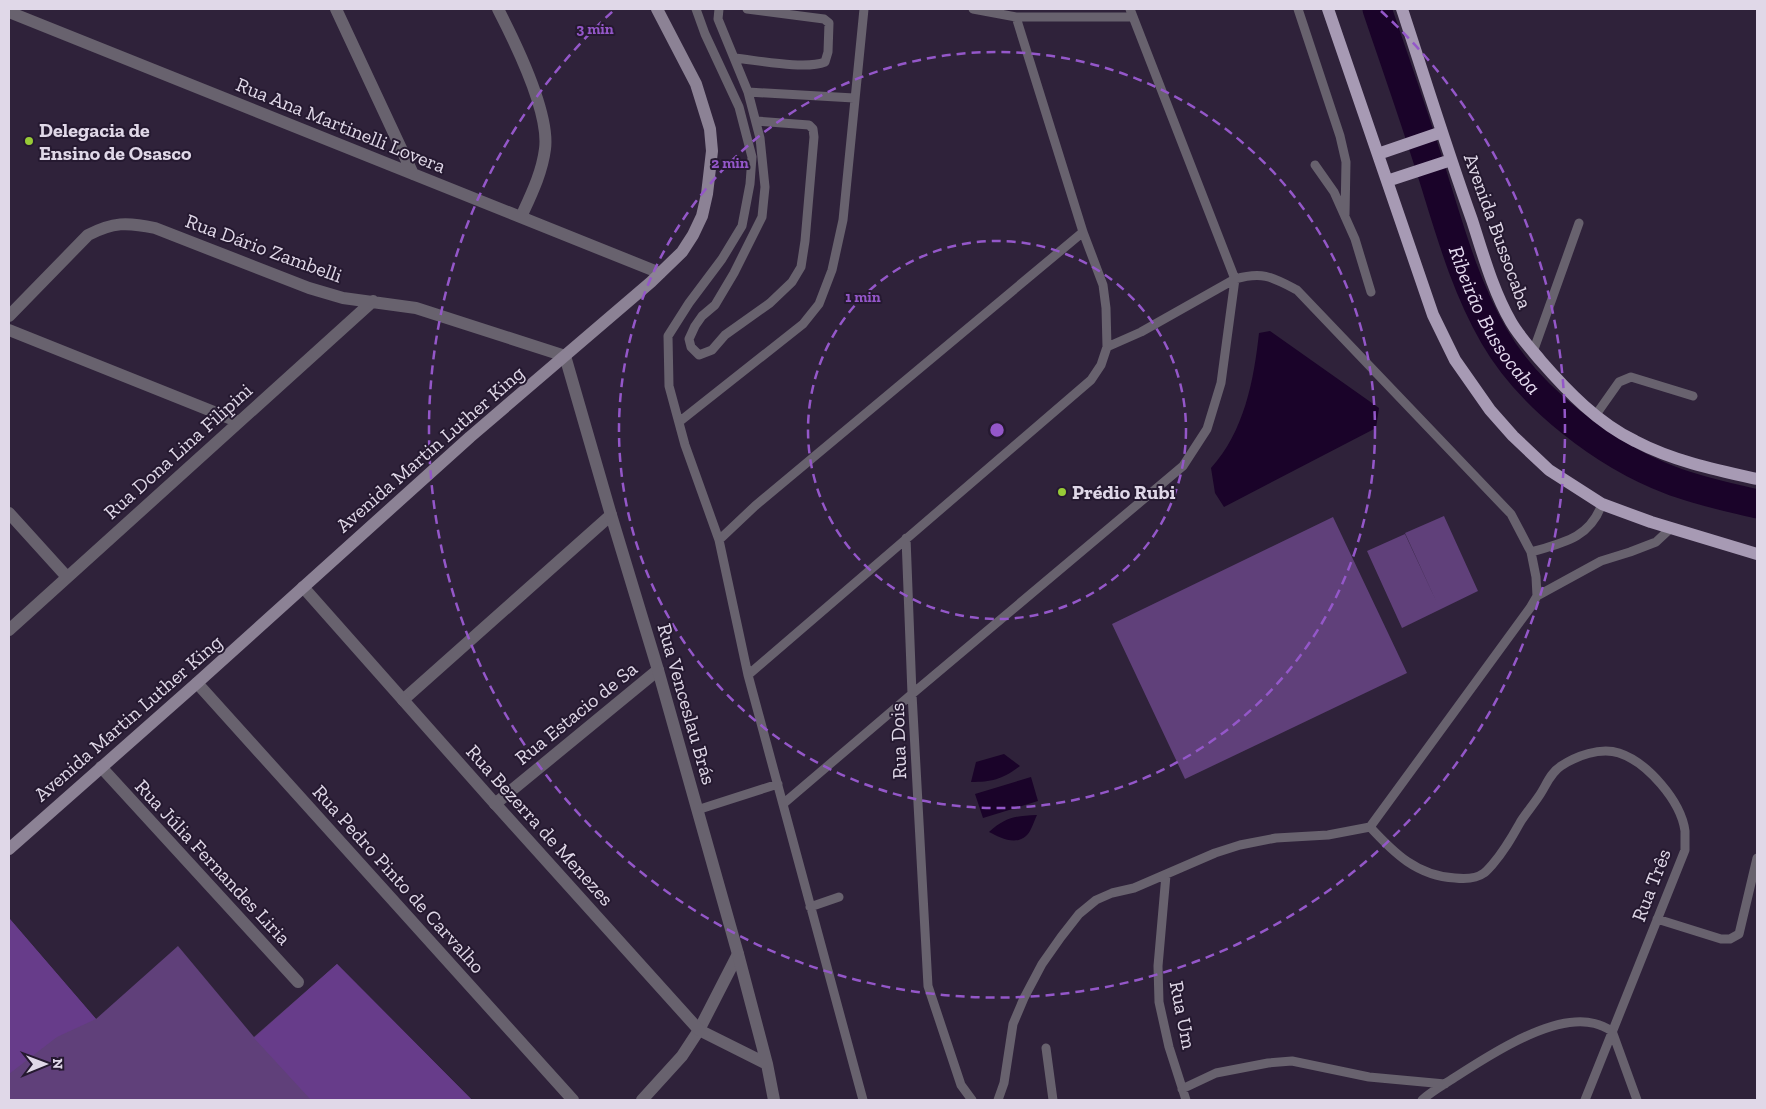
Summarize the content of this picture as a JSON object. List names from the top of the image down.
{
  "streets": {
    "main road": ["Avenida Bussocaba", "Avenida Martin Luther King"],
    "street": [
      "Rua Ana Martinelli Lovera",
      "Rua Dário Zambelli",
      "Rua Dona Lina Filipini",
      "Rua Venceslau Brás",
      "Rua Estacio de Sa",
      "Rua Bezerra de Menezes",
      "Rua Júlia Fernandes Liria",
      "Rua Pedro Pinto de Carvalho"
    ],
    "lane": ["Rua Dois", "Rua Três", "Rua Um"]
  },
  "crossings": [
    ["Rua Ana Martinelli Lovera", "Avenida Martin Luther King"],
    ["Rua Dário Zambelli", "Avenida Martin Luther King"],
    ["Rua Dário Zambelli", "Rua Dona Lina Filipini"],
    ["Rua Dário Zambelli", "Rua Venceslau Brás"],
    ["Avenida Martin Luther King", "Rua Venceslau Brás"],
    ["Avenida Martin Luther King", "Rua Bezerra de Menezes"],
    ["Avenida Martin Luther King", "Rua Júlia Fernandes Liria"],
    ["Avenida Martin Luther King", "Rua Pedro Pinto de Carvalho"],
    ["Rua Venceslau Brás", "Rua Estacio de Sa"],
    ["Rua Venceslau Brás", "Rua Bezerra de Menezes"],
    ["Rua Estacio de Sa", "Rua Bezerra de Menezes"]
  ],
  "water": ["Ribeirão Bussocaba"],
  "places": ["Delegacia de Ensino de Osasco", "Prédio Rubi"],
  "north": "right",
  "rings": ["3 min", "2 min", "1 min"]
}
